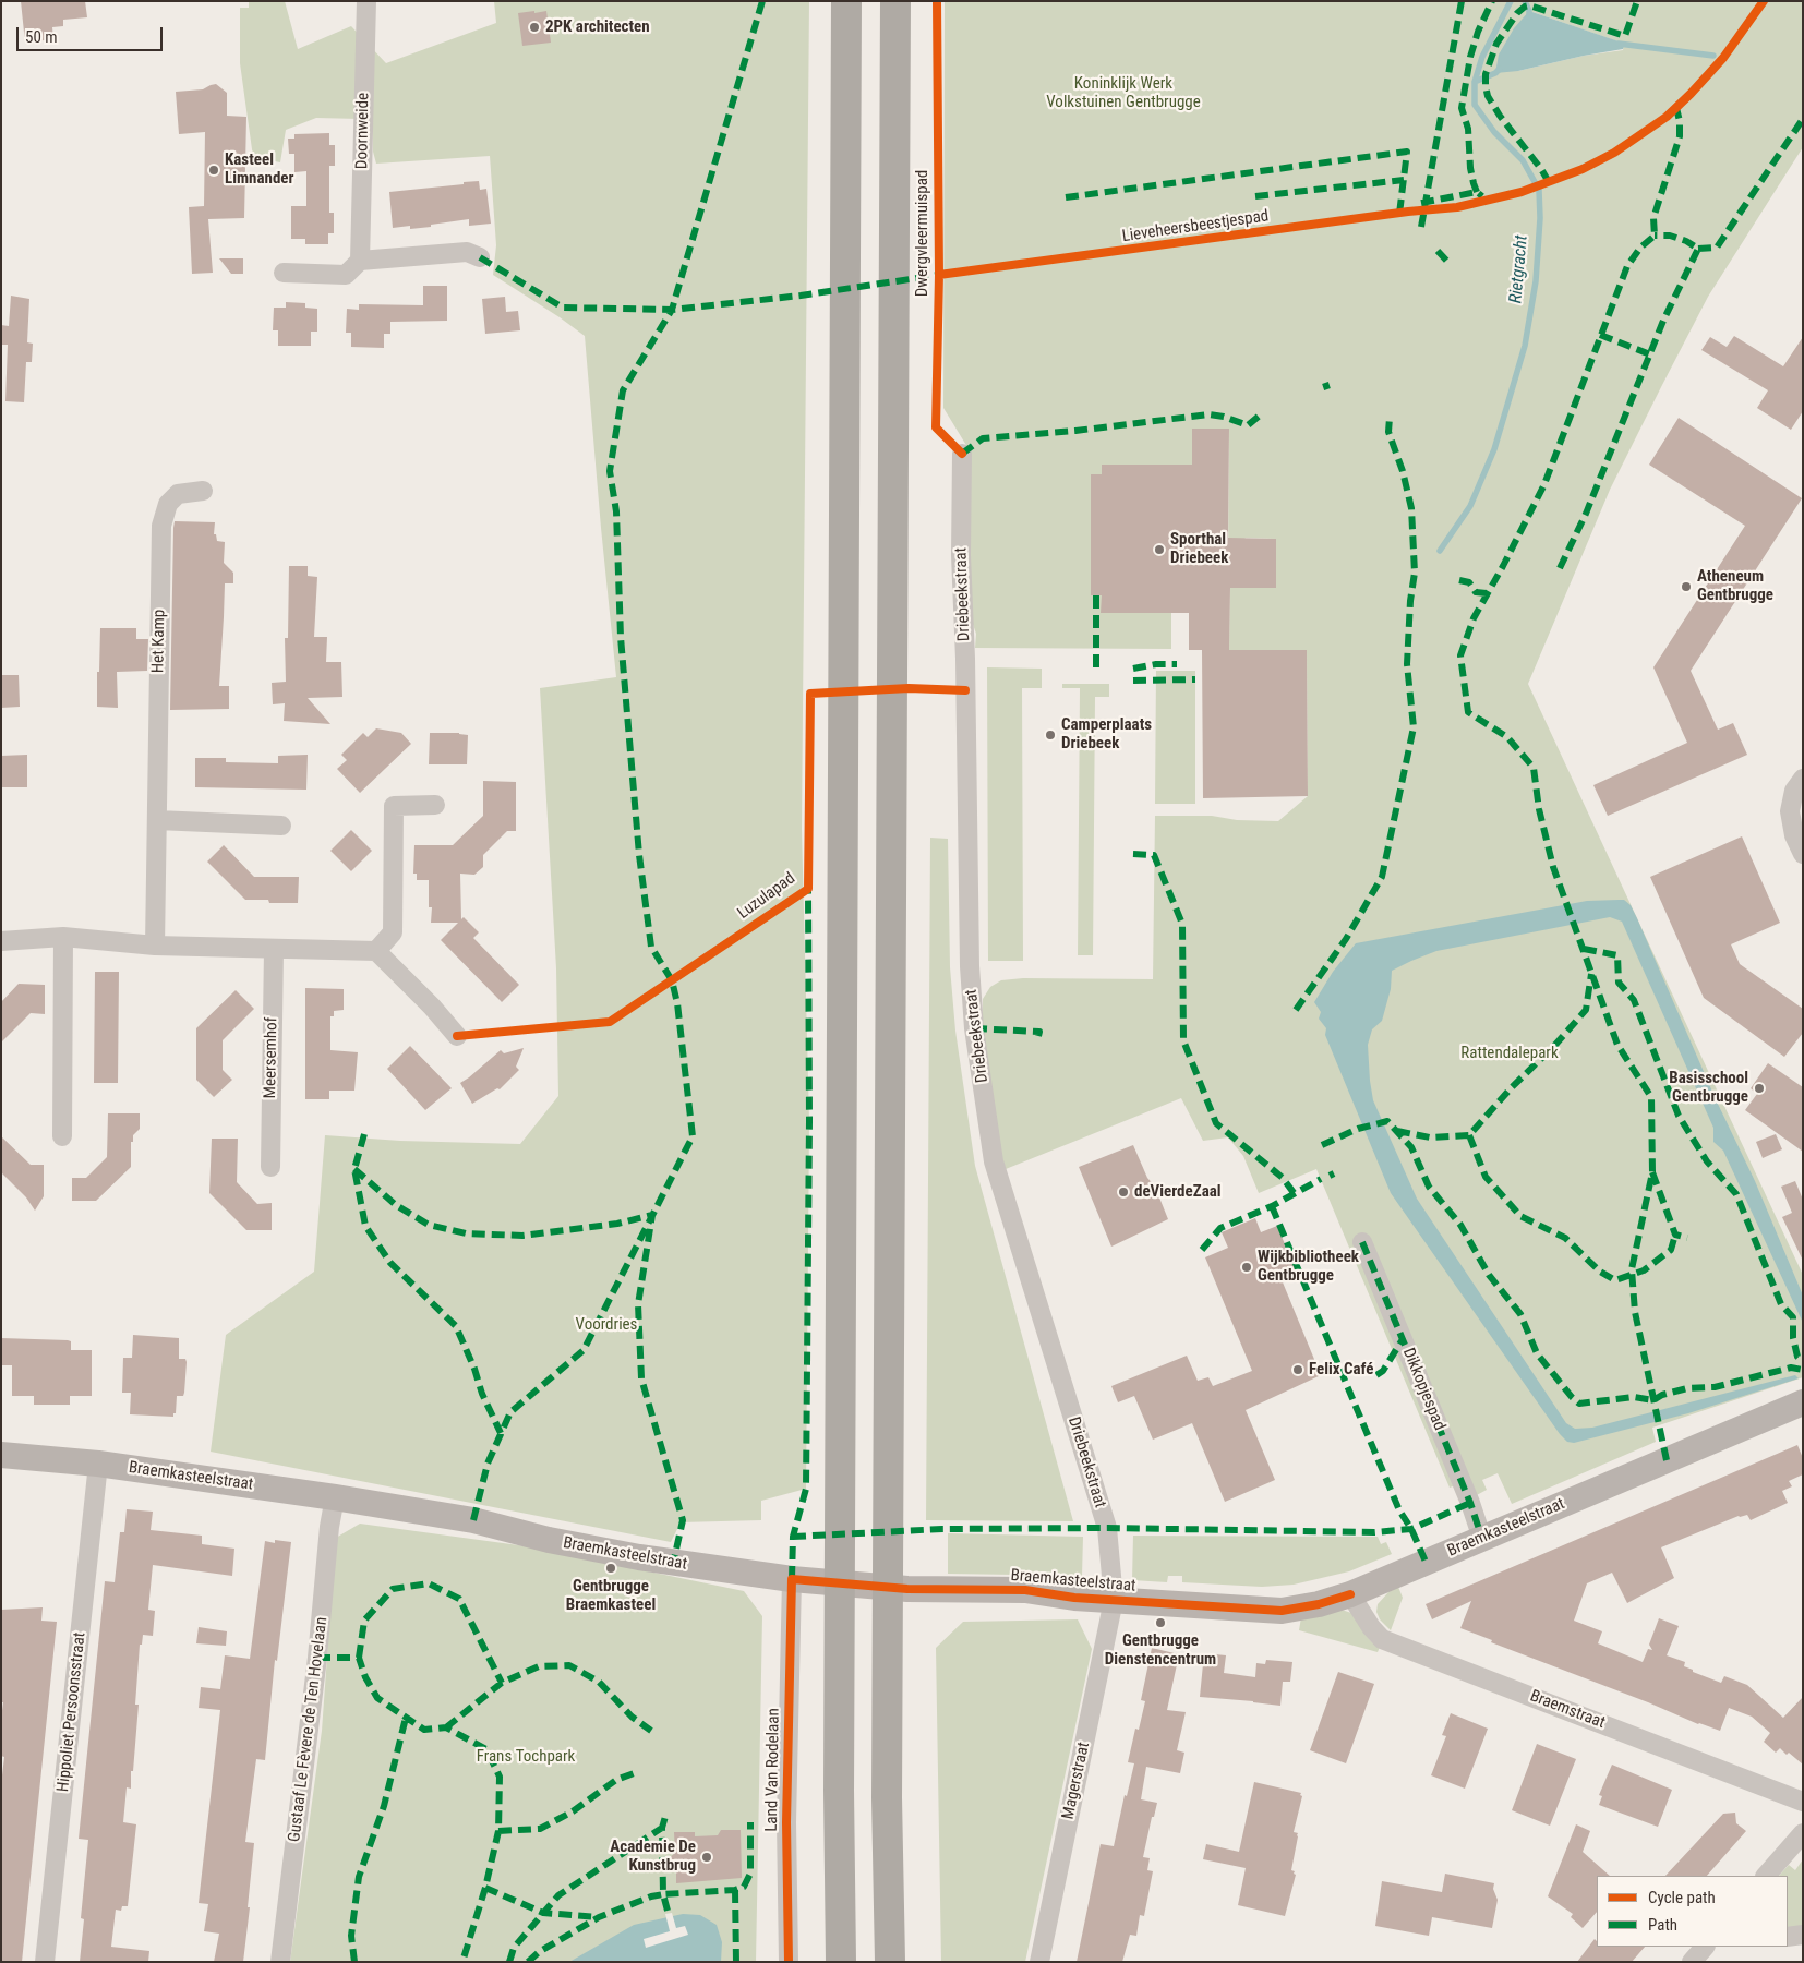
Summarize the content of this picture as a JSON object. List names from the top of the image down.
{
  "streets": {
    "street": [
      "Doornweide",
      "Driebeekstraat",
      "Het Kamp",
      "Meersemhof",
      "Dikkopjespad",
      "Braemkasteelstraat",
      "Braemstraat",
      "Hippoliet Persoonsstraat",
      "Gustaaf Le Fèvere de Ten Hovelaan",
      "Land Van Rodelaan",
      "Magerstraat"
    ],
    "cycle path": ["Lieveheersbeestjespad", "Dwergvleermuispad", "Luzulapad"]
  },
  "crossings": [
    ["Driebeekstraat", "Braemkasteelstraat"],
    ["Driebeekstraat", "Magerstraat"],
    ["Dikkopjespad", "Braemkasteelstraat"],
    ["Braemkasteelstraat", "Braemstraat"],
    ["Braemkasteelstraat", "Hippoliet Persoonsstraat"],
    ["Braemkasteelstraat", "Gustaaf Le Fèvere de Ten Hovelaan"],
    ["Braemkasteelstraat", "Land Van Rodelaan"],
    ["Braemkasteelstraat", "Magerstraat"]
  ],
  "water": ["Rietgracht"],
  "parks": [
    "Koninklijk Werk Volkstuinen Gentbrugge",
    "Rattendalepark",
    "Voordries",
    "Frans Tochpark"
  ],
  "places": [
    "2PK architecten",
    "Kasteel Limnander",
    "Sporthal Driebeek",
    "Atheneum Gentbrugge",
    "Camperplaats Driebeek",
    "Basisschool Gentbrugge",
    "deVierdeZaal",
    "Wijkbibliotheek Gentbrugge",
    "Felix Café",
    "Gentbrugge Braemkasteel",
    "Gentbrugge Dienstencentrum",
    "Academie De Kunstbrug"
  ],
  "legend": ["Cycle path", "Path"],
  "scale_bar": "50 m"
}
